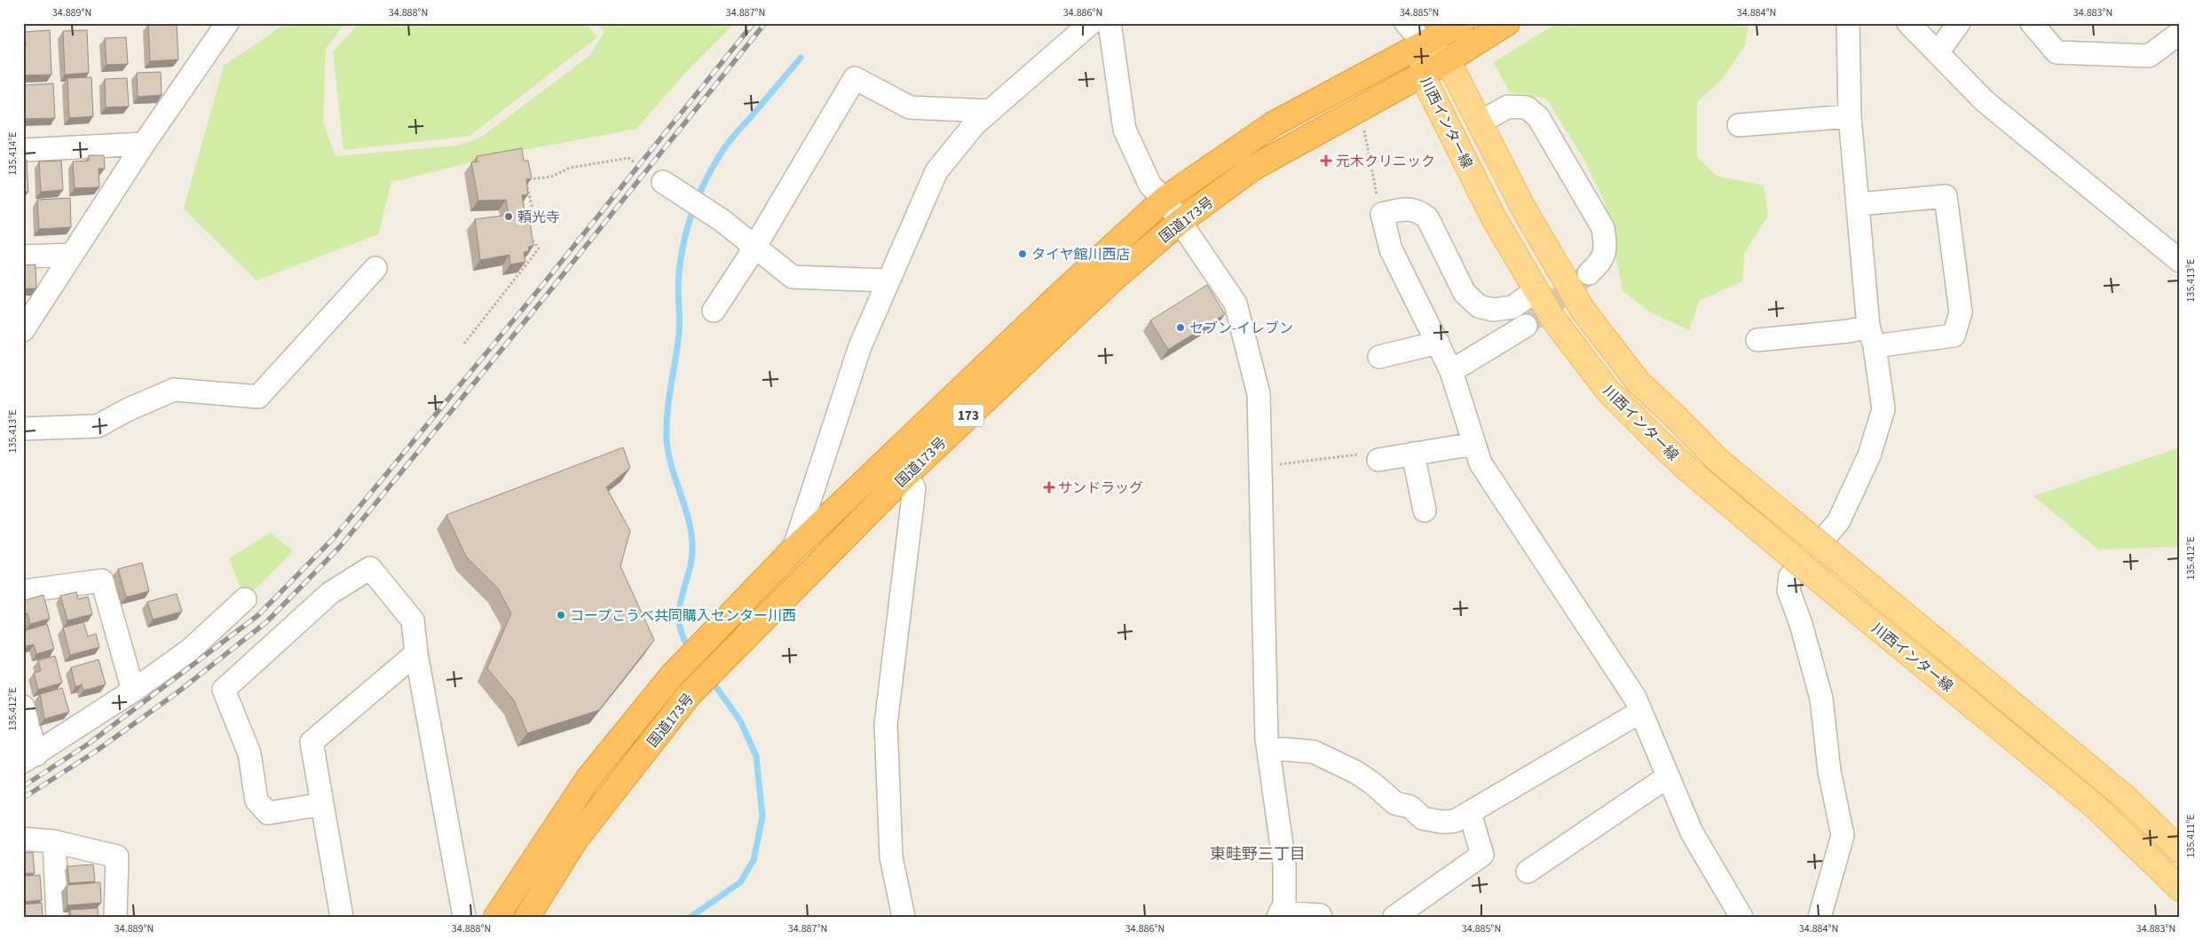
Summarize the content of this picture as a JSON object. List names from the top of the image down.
{
  "streets": {
    "highway": ["国道173号", "173"],
    "main road": ["川西インター線"]
  },
  "crossings": [
    ["川西インター線", "国道173号"]
  ],
  "districts": ["東畦野三丁目"],
  "places": {
    "health": ["元木クリニック", "サンドラッグ"],
    "other": [
      "頼光寺",
      "タイヤ館川西店",
      "セブン-イレブン",
      "コープこうべ共同購入センター川西"
    ]
  },
  "coordinates": [
    "34.889°N",
    "34.888°N",
    "34.887°N",
    "34.886°N",
    "34.885°N",
    "34.884°N",
    "34.883°N",
    "135.414°E",
    "135.413°E",
    "135.412°E",
    "135.411°E"
  ]
}
